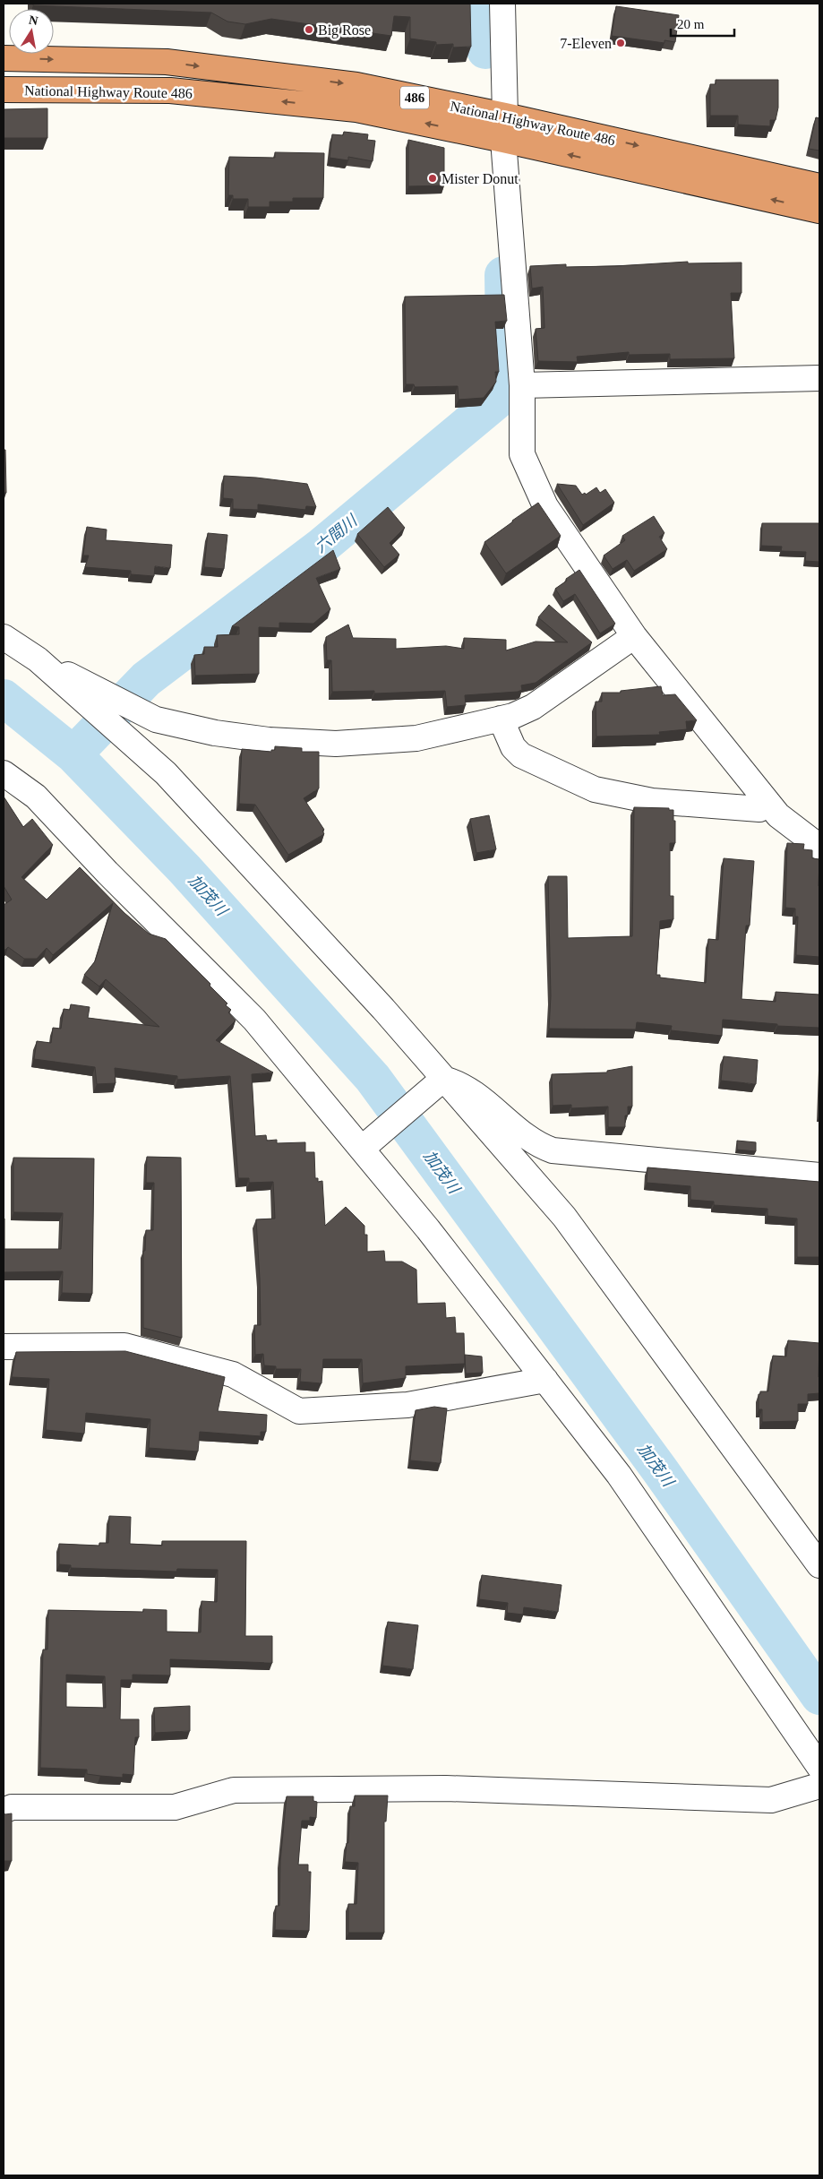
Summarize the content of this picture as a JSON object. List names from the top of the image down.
{
  "streets": {
    "highway": ["National Highway Route 486", "486"]
  },
  "water": ["六間川", "加茂川"],
  "places": ["Big Rose", "7-Eleven", "Mister Donut"],
  "scale_bar": "20 m",
  "north": "top"
}
